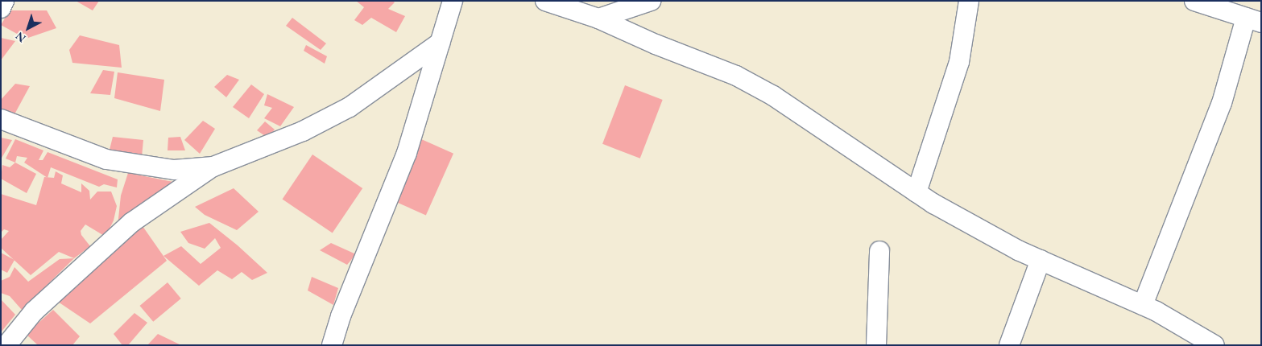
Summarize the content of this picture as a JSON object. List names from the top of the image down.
{
  "north": "bottom left"
}
